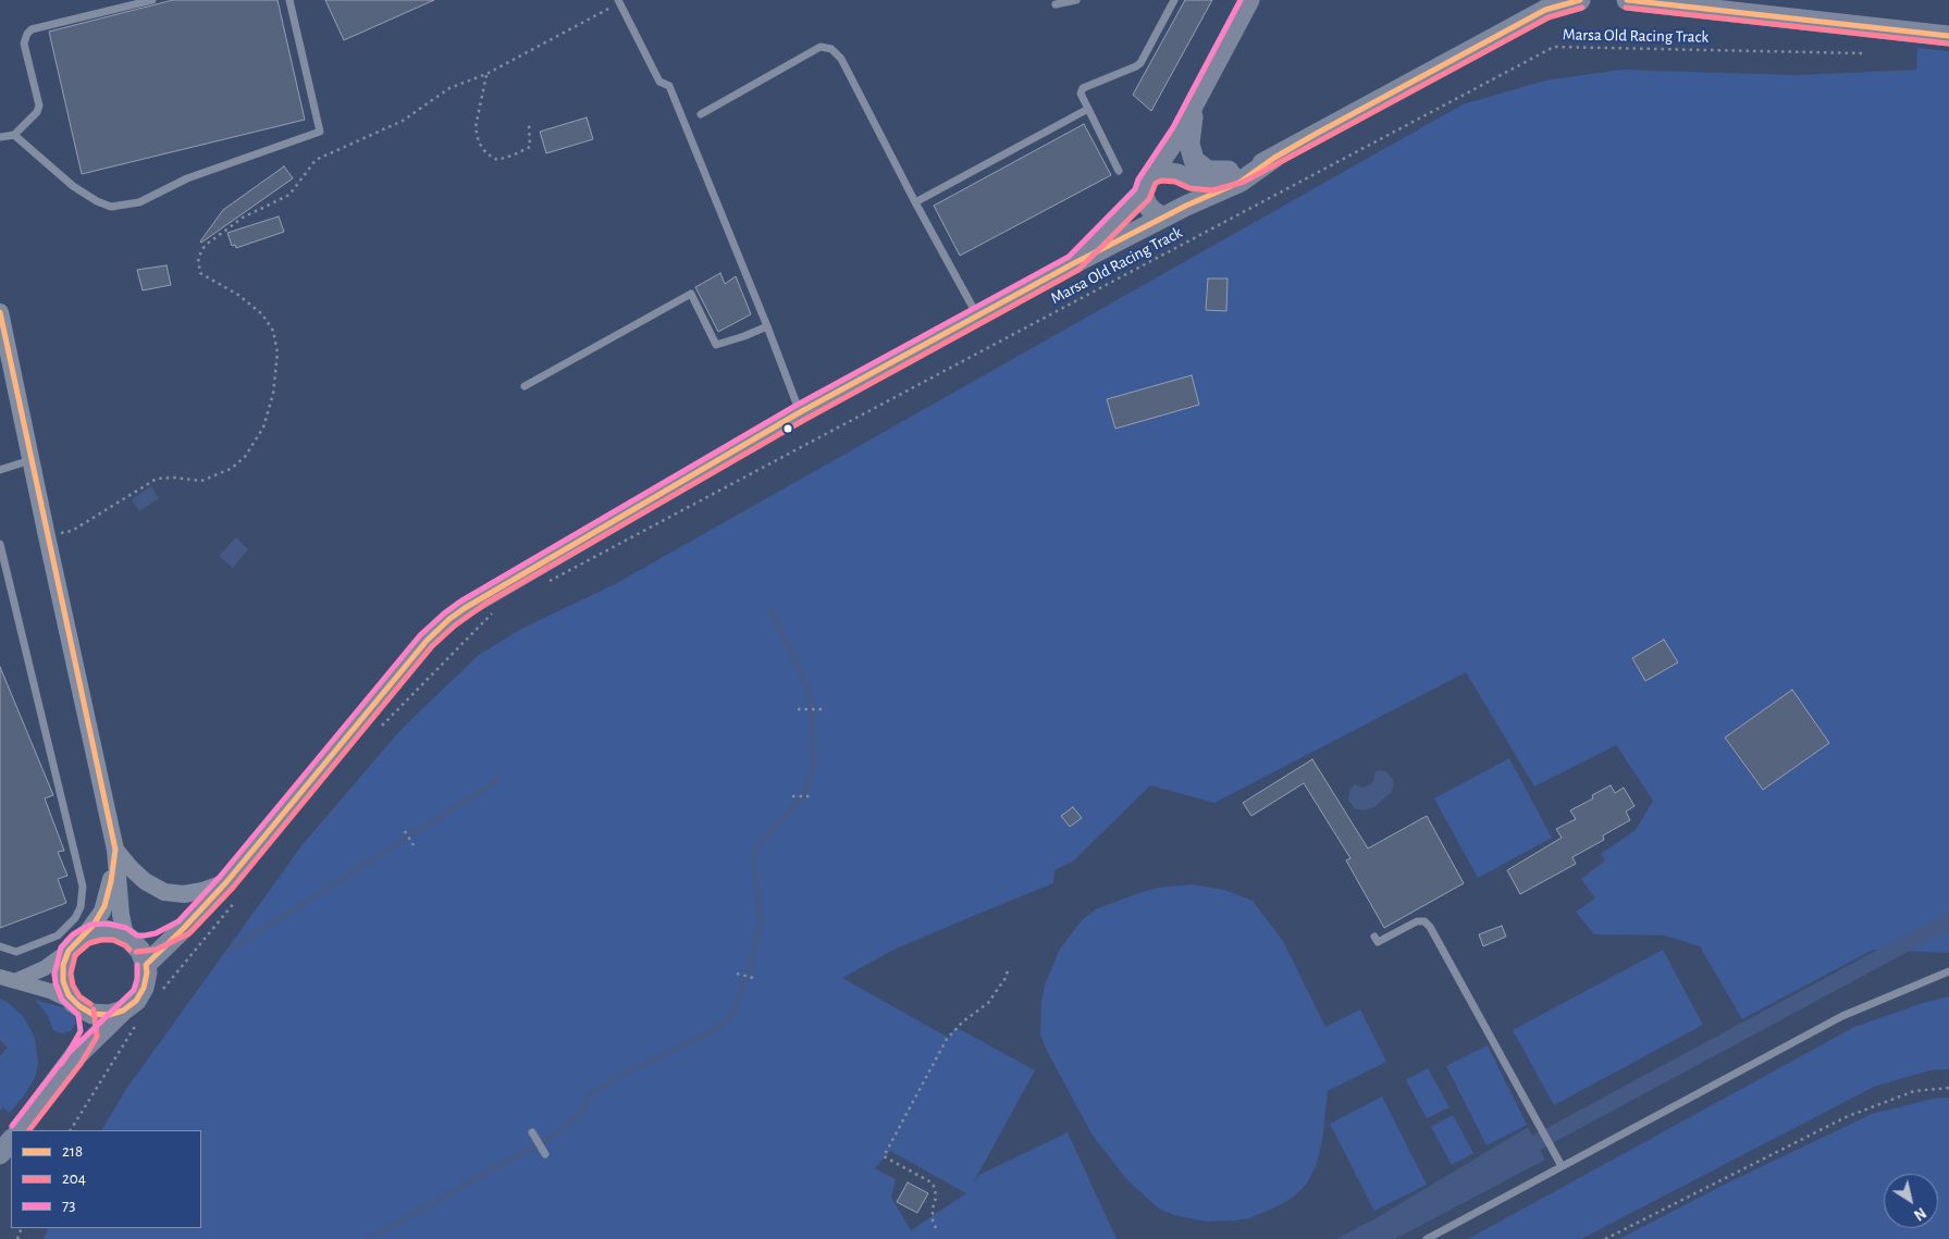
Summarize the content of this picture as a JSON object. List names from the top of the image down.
{
  "streets": {
    "path": ["Marsa Old Racing Track"]
  },
  "lines": ["transit line 218", "transit line 73", "transit line 204"],
  "legend": ["218", "204", "73"],
  "north": "bottom right"
}
